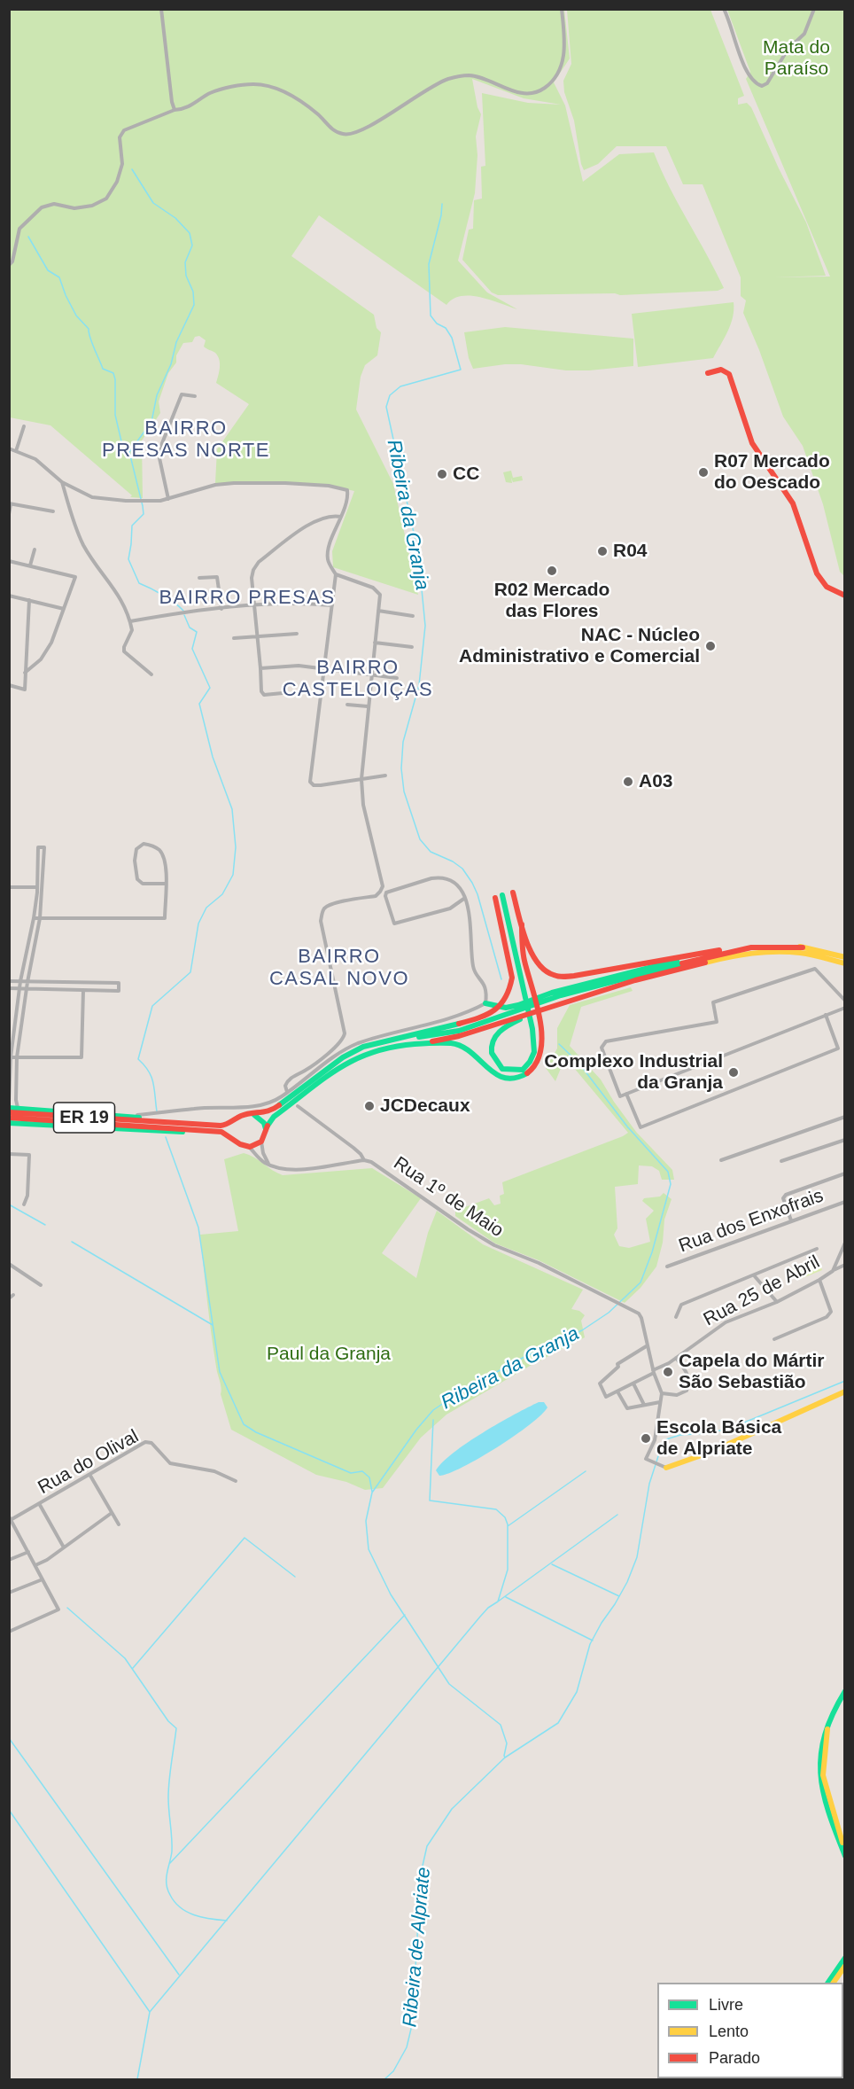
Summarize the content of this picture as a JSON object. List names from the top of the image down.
{
  "streets": {
    "main road": ["ER 19"],
    "street": [
      "Rua 1º de Maio",
      "Rua dos Enxofrais",
      "Rua 25 de Abril",
      "Rua do Olival"
    ]
  },
  "crossings": [
    ["Rua 1º de Maio", "Rua 25 de Abril"]
  ],
  "districts": [
    "BAIRRO PRESAS NORTE",
    "BAIRRO PRESAS",
    "BAIRRO CASTELOIÇAS",
    "BAIRRO CASAL NOVO"
  ],
  "water": ["Ribeira da Granja", "Ribeira de Alpriate"],
  "parks": ["Mata do Paraíso", "Paul da Granja"],
  "places": [
    "R07 Mercado do Oescado",
    "CC",
    "R04",
    "R02 Mercado das Flores",
    "NAC - Núcleo Administrativo e Comercial",
    "A03",
    "Complexo Industrial da Granja",
    "JCDecaux",
    "Capela do Mártir São Sebastião",
    "Escola Básica de Alpriate"
  ],
  "legend": ["Livre", "Lento", "Parado"]
}
